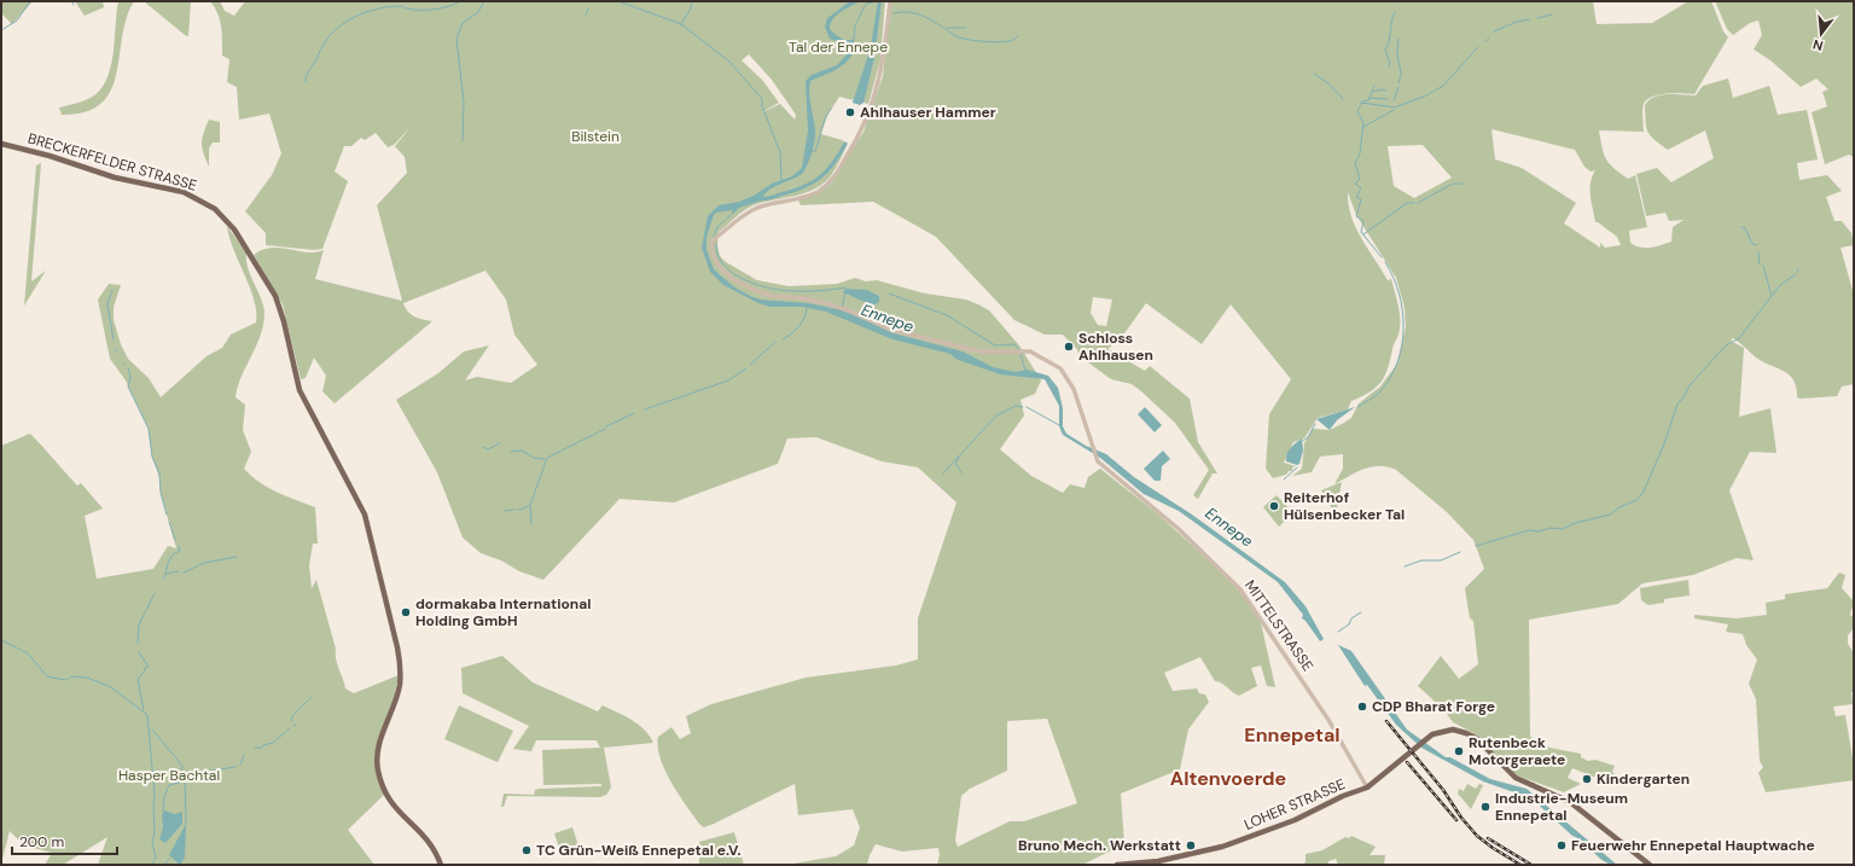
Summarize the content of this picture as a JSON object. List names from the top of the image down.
{
  "streets": {
    "main road": ["BRECKERFELDER STRASSE", "LOHER STRASSE"],
    "street": ["MITTELSTRASSE"]
  },
  "crossings": [
    ["MITTELSTRASSE", "LOHER STRASSE"]
  ],
  "districts": ["Ennepetal", "Altenvoerde"],
  "water": ["Ennepe"],
  "parks": ["Tal der Ennepe", "Bilstein", "Hasper Bachtal"],
  "places": [
    "Ahlhauser Hammer",
    "Schloss Ahlhausen",
    "Reiterhof Hülsenbecker Tal",
    "dormakaba International Holding GmbH",
    "CDP Bharat Forge",
    "Rutenbeck Motorgeraete",
    "Kindergarten",
    "Industrie-Museum Ennepetal",
    "Bruno Mech. Werkstatt",
    "Feuerwehr Ennepetal Hauptwache",
    "TC Grün-Weiß Ennepetal e.V."
  ],
  "scale_bar": "200 m",
  "north": "bottom"
}
